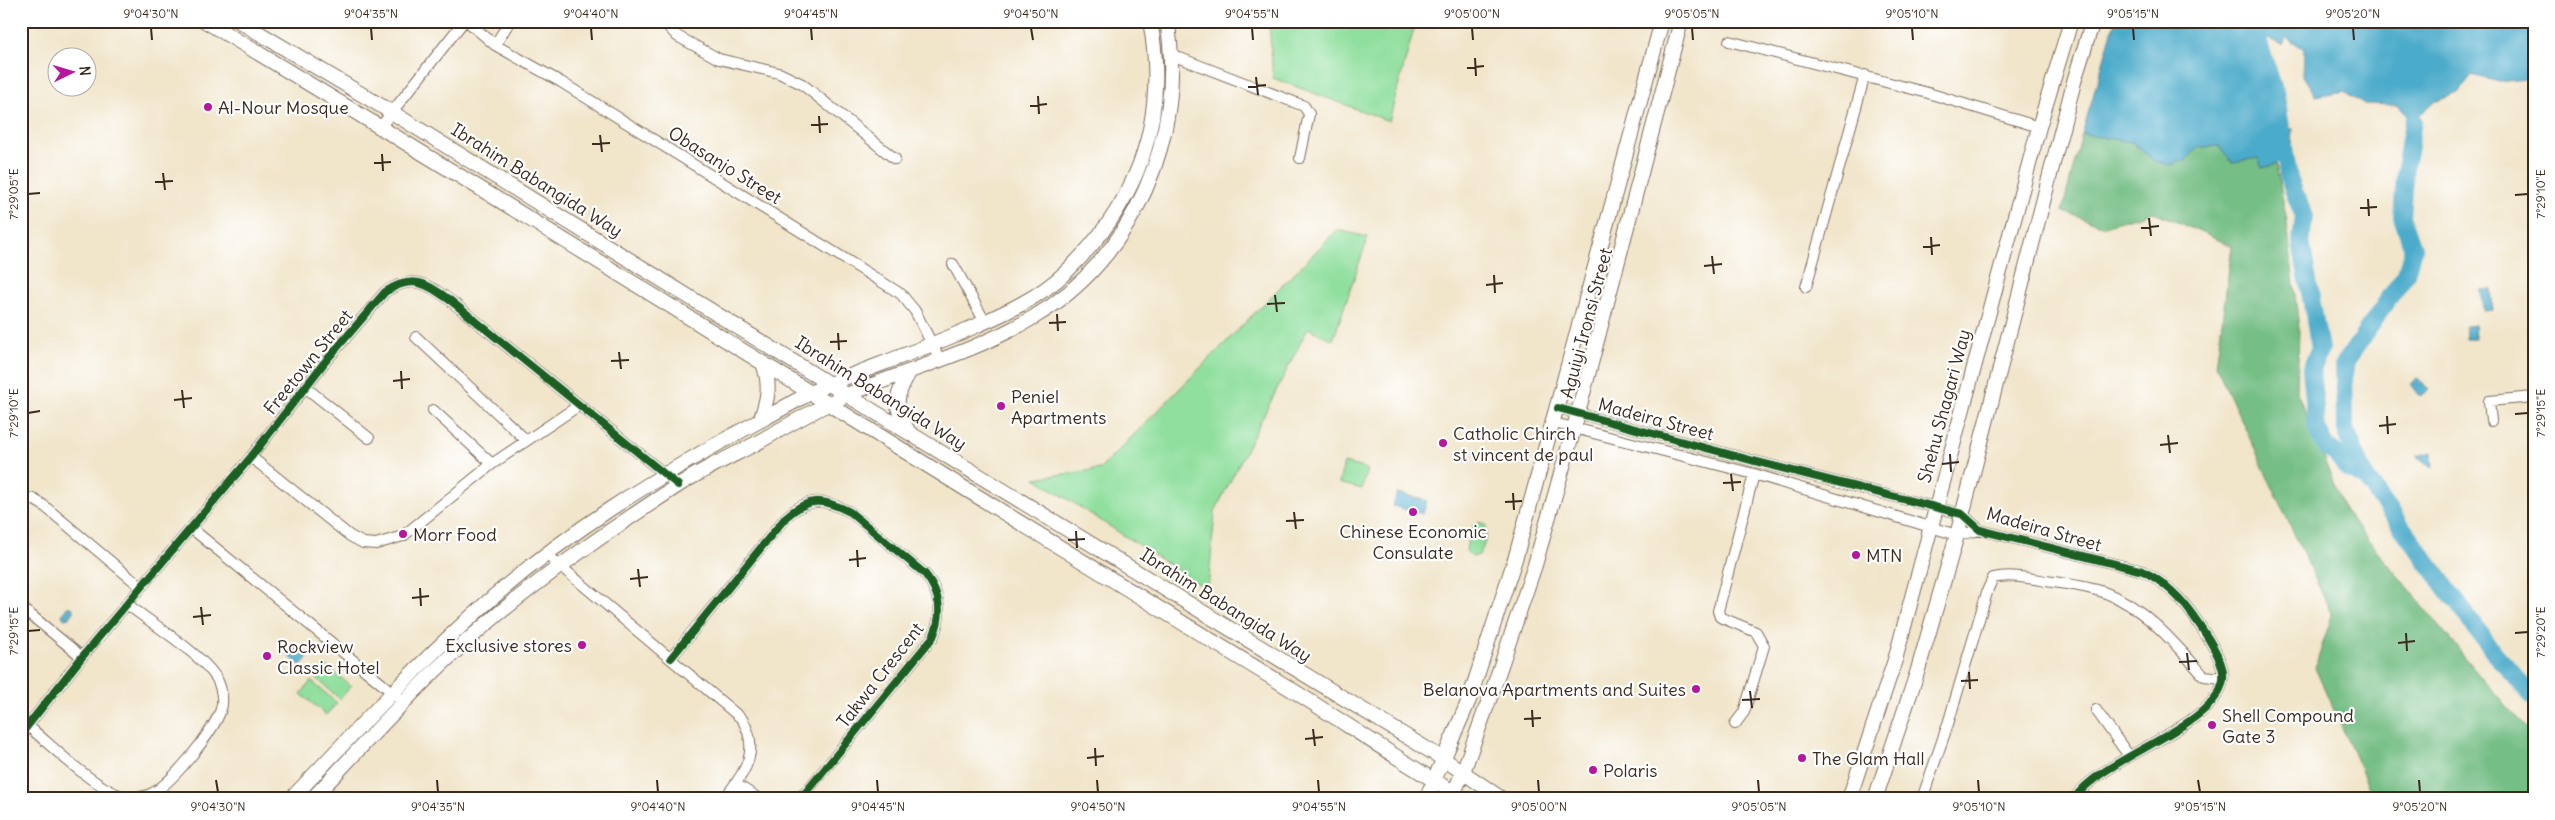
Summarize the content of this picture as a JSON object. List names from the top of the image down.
{
  "streets": {
    "main road": ["Ibrahim Babangida Way", "Aguiyi Ironsi Street", "Shehu Shagari Way"],
    "street": [
      "Obasanjo Street",
      "Freetown Street",
      "Madeira Street",
      "Takwa Crescent"
    ]
  },
  "crossings": [
    ["Ibrahim Babangida Way", "Aguiyi Ironsi Street"],
    ["Aguiyi Ironsi Street", "Madeira Street"],
    ["Shehu Shagari Way", "Madeira Street"]
  ],
  "places": [
    "Al-Nour Mosque",
    "Peniel Apartments",
    "Catholic Chirch st vincent de paul",
    "Chinese Economic Consulate",
    "Morr Food",
    "MTN",
    "Exclusive stores",
    "Rockview Classic Hotel",
    "Belanova Apartments and Suites",
    "Shell Compound Gate 3",
    "The Glam Hall",
    "Polaris"
  ],
  "north": "right",
  "coordinates": [
    "9°04'30\"N",
    "9°04'35\"N",
    "9°04'40\"N",
    "9°04'45\"N",
    "9°04'50\"N",
    "9°04'55\"N",
    "9°05'00\"N",
    "9°05'05\"N",
    "9°05'10\"N",
    "9°05'15\"N",
    "9°05'20\"N",
    "7°29'05\"E",
    "7°29'10\"E",
    "7°29'15\"E",
    "7°29'20\"E"
  ]
}
